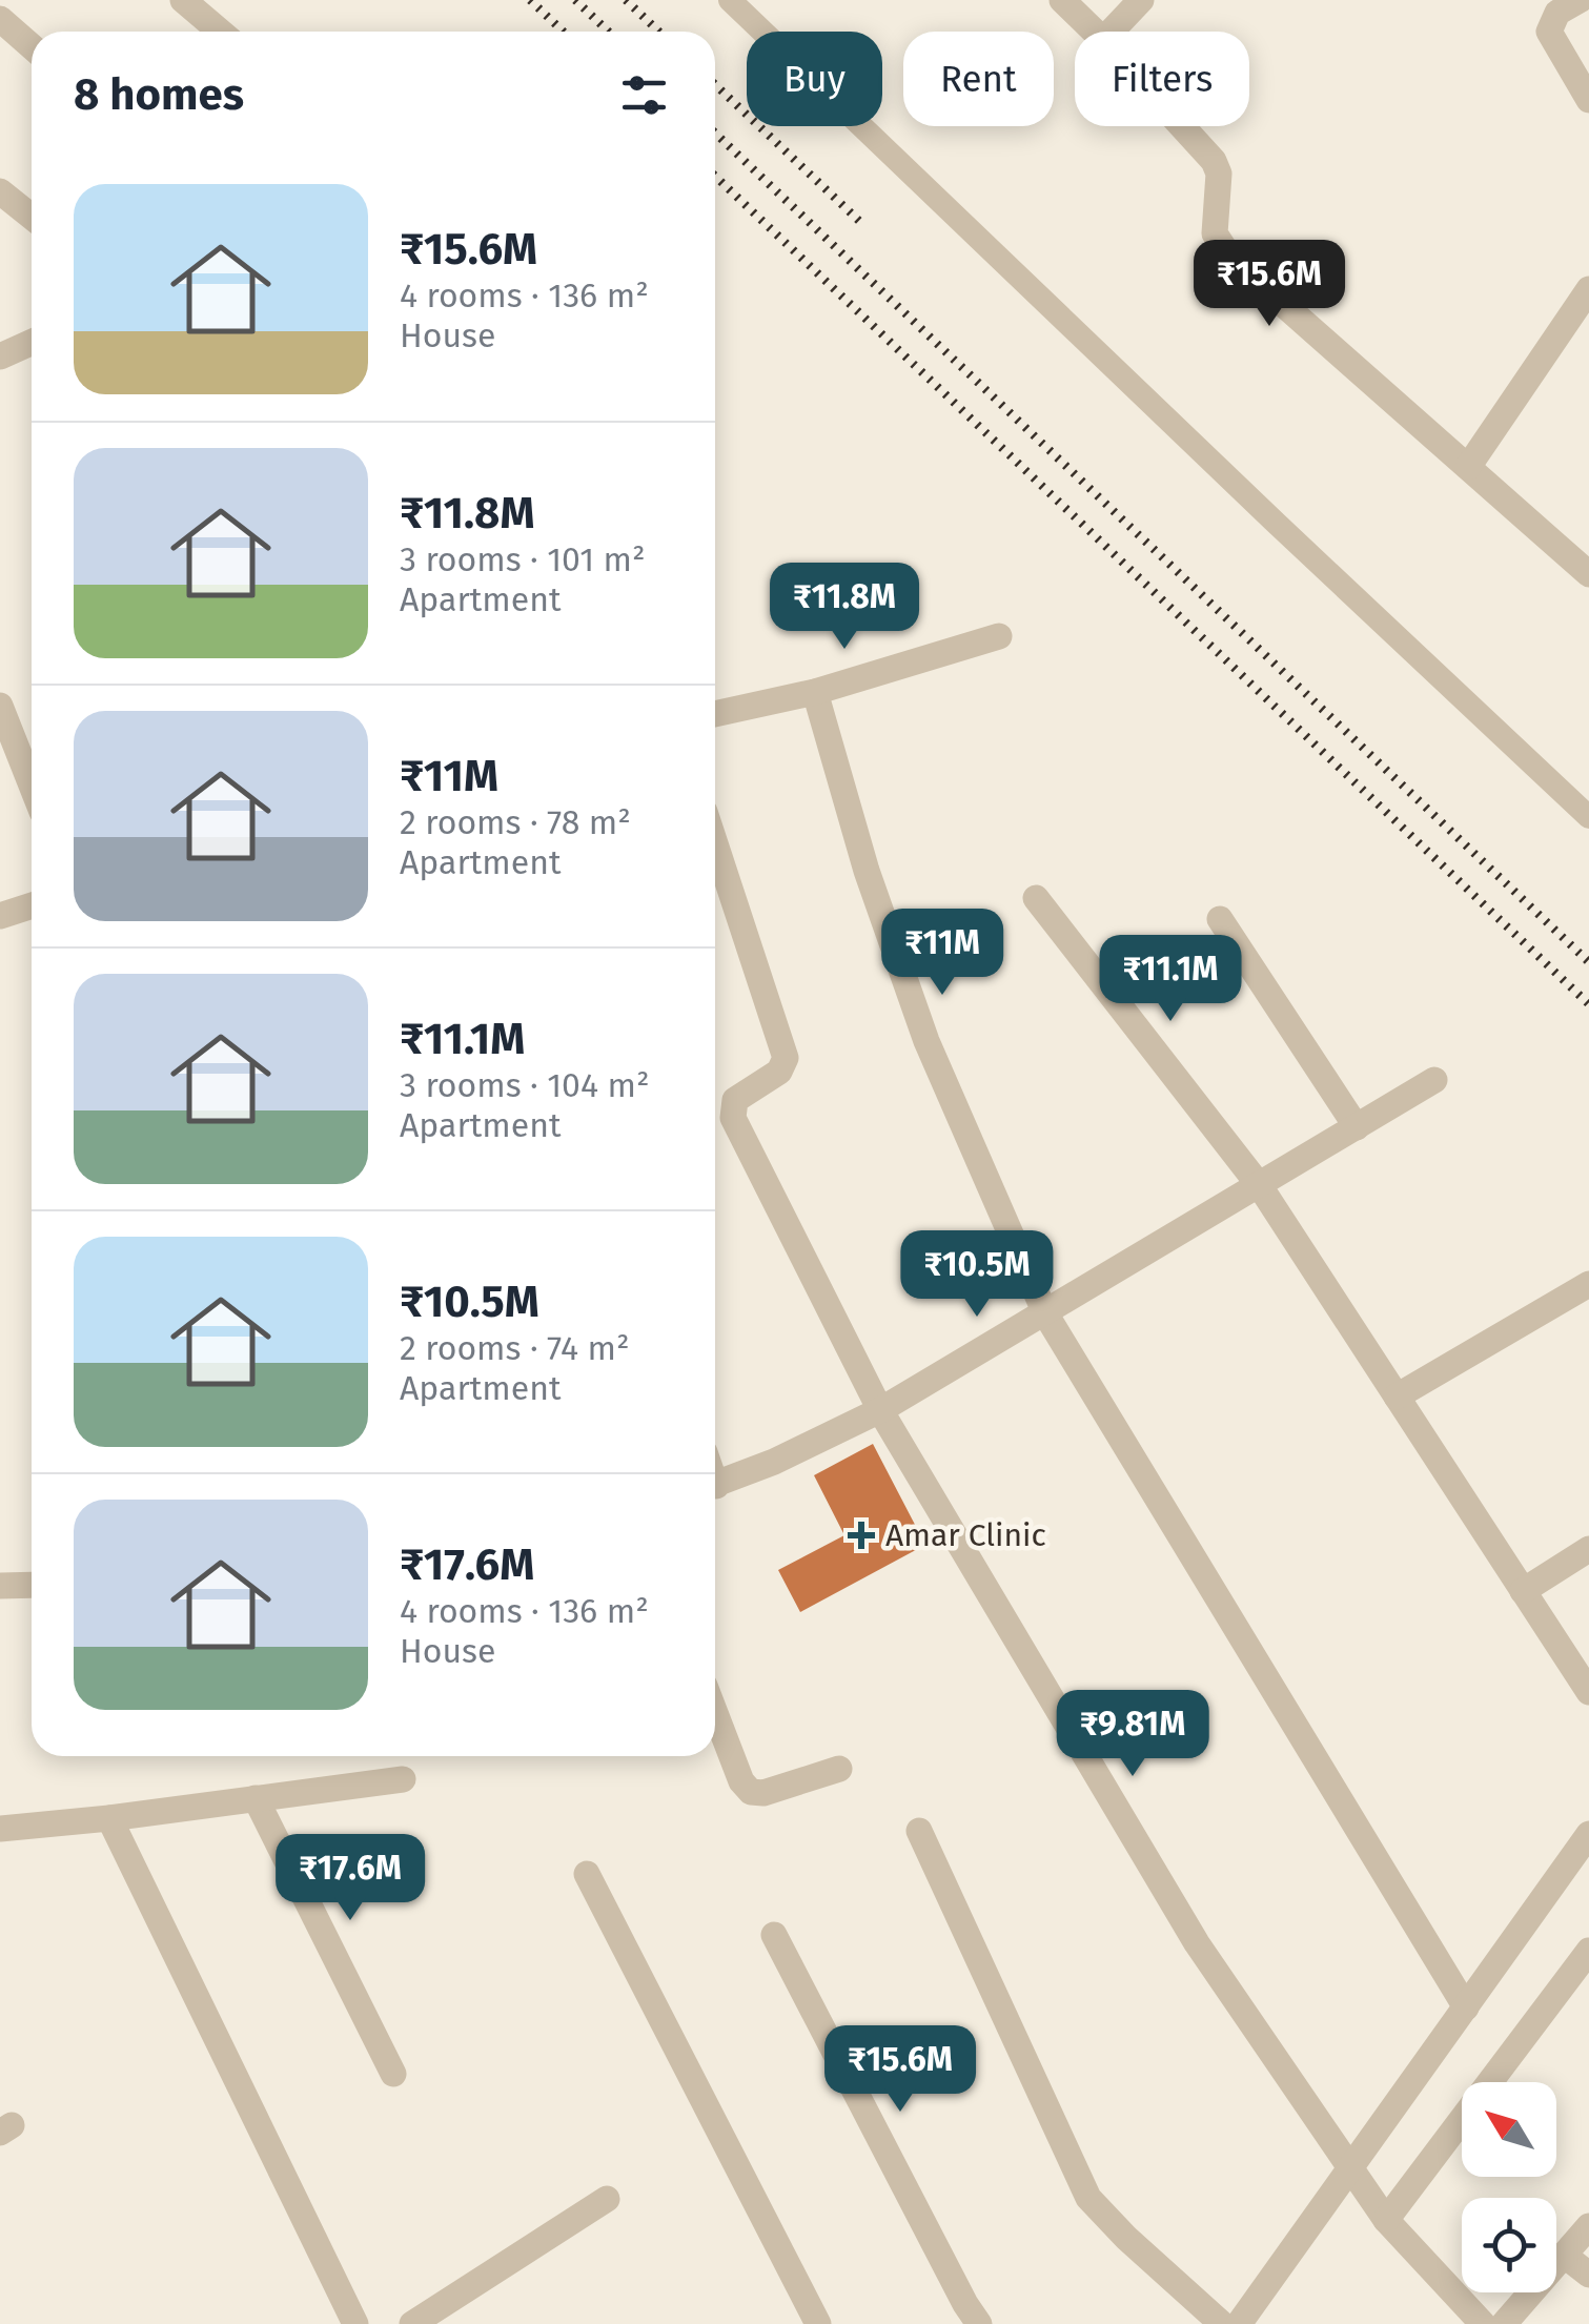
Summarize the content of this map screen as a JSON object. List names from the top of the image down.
{
  "places": {
    "health": ["Amar Clinic"]
  },
  "north": "top left",
  "page": {
    "chip": ["Buy", "Rent", "Filters"],
    "heading": "8 homes",
    "list": [
      {
        "name": "₹15.6M",
        "note": "4 rooms · 136 m² · House"
      },
      {
        "name": "₹11.8M",
        "note": "3 rooms · 101 m² · Apartment"
      },
      {
        "name": "₹11M",
        "note": "2 rooms · 78 m² · Apartment"
      },
      {
        "name": "₹11.1M",
        "note": "3 rooms · 104 m² · Apartment"
      },
      {
        "name": "₹10.5M",
        "note": "2 rooms · 74 m² · Apartment"
      },
      {
        "name": "₹17.6M",
        "note": "4 rooms · 136 m² · House"
      }
    ],
    "price": [
      "₹15.6M",
      "₹11.8M",
      "₹11M",
      "₹11.1M",
      "₹10.5M",
      "₹9.81M",
      "₹17.6M",
      "₹15.6M"
    ]
  }
}
